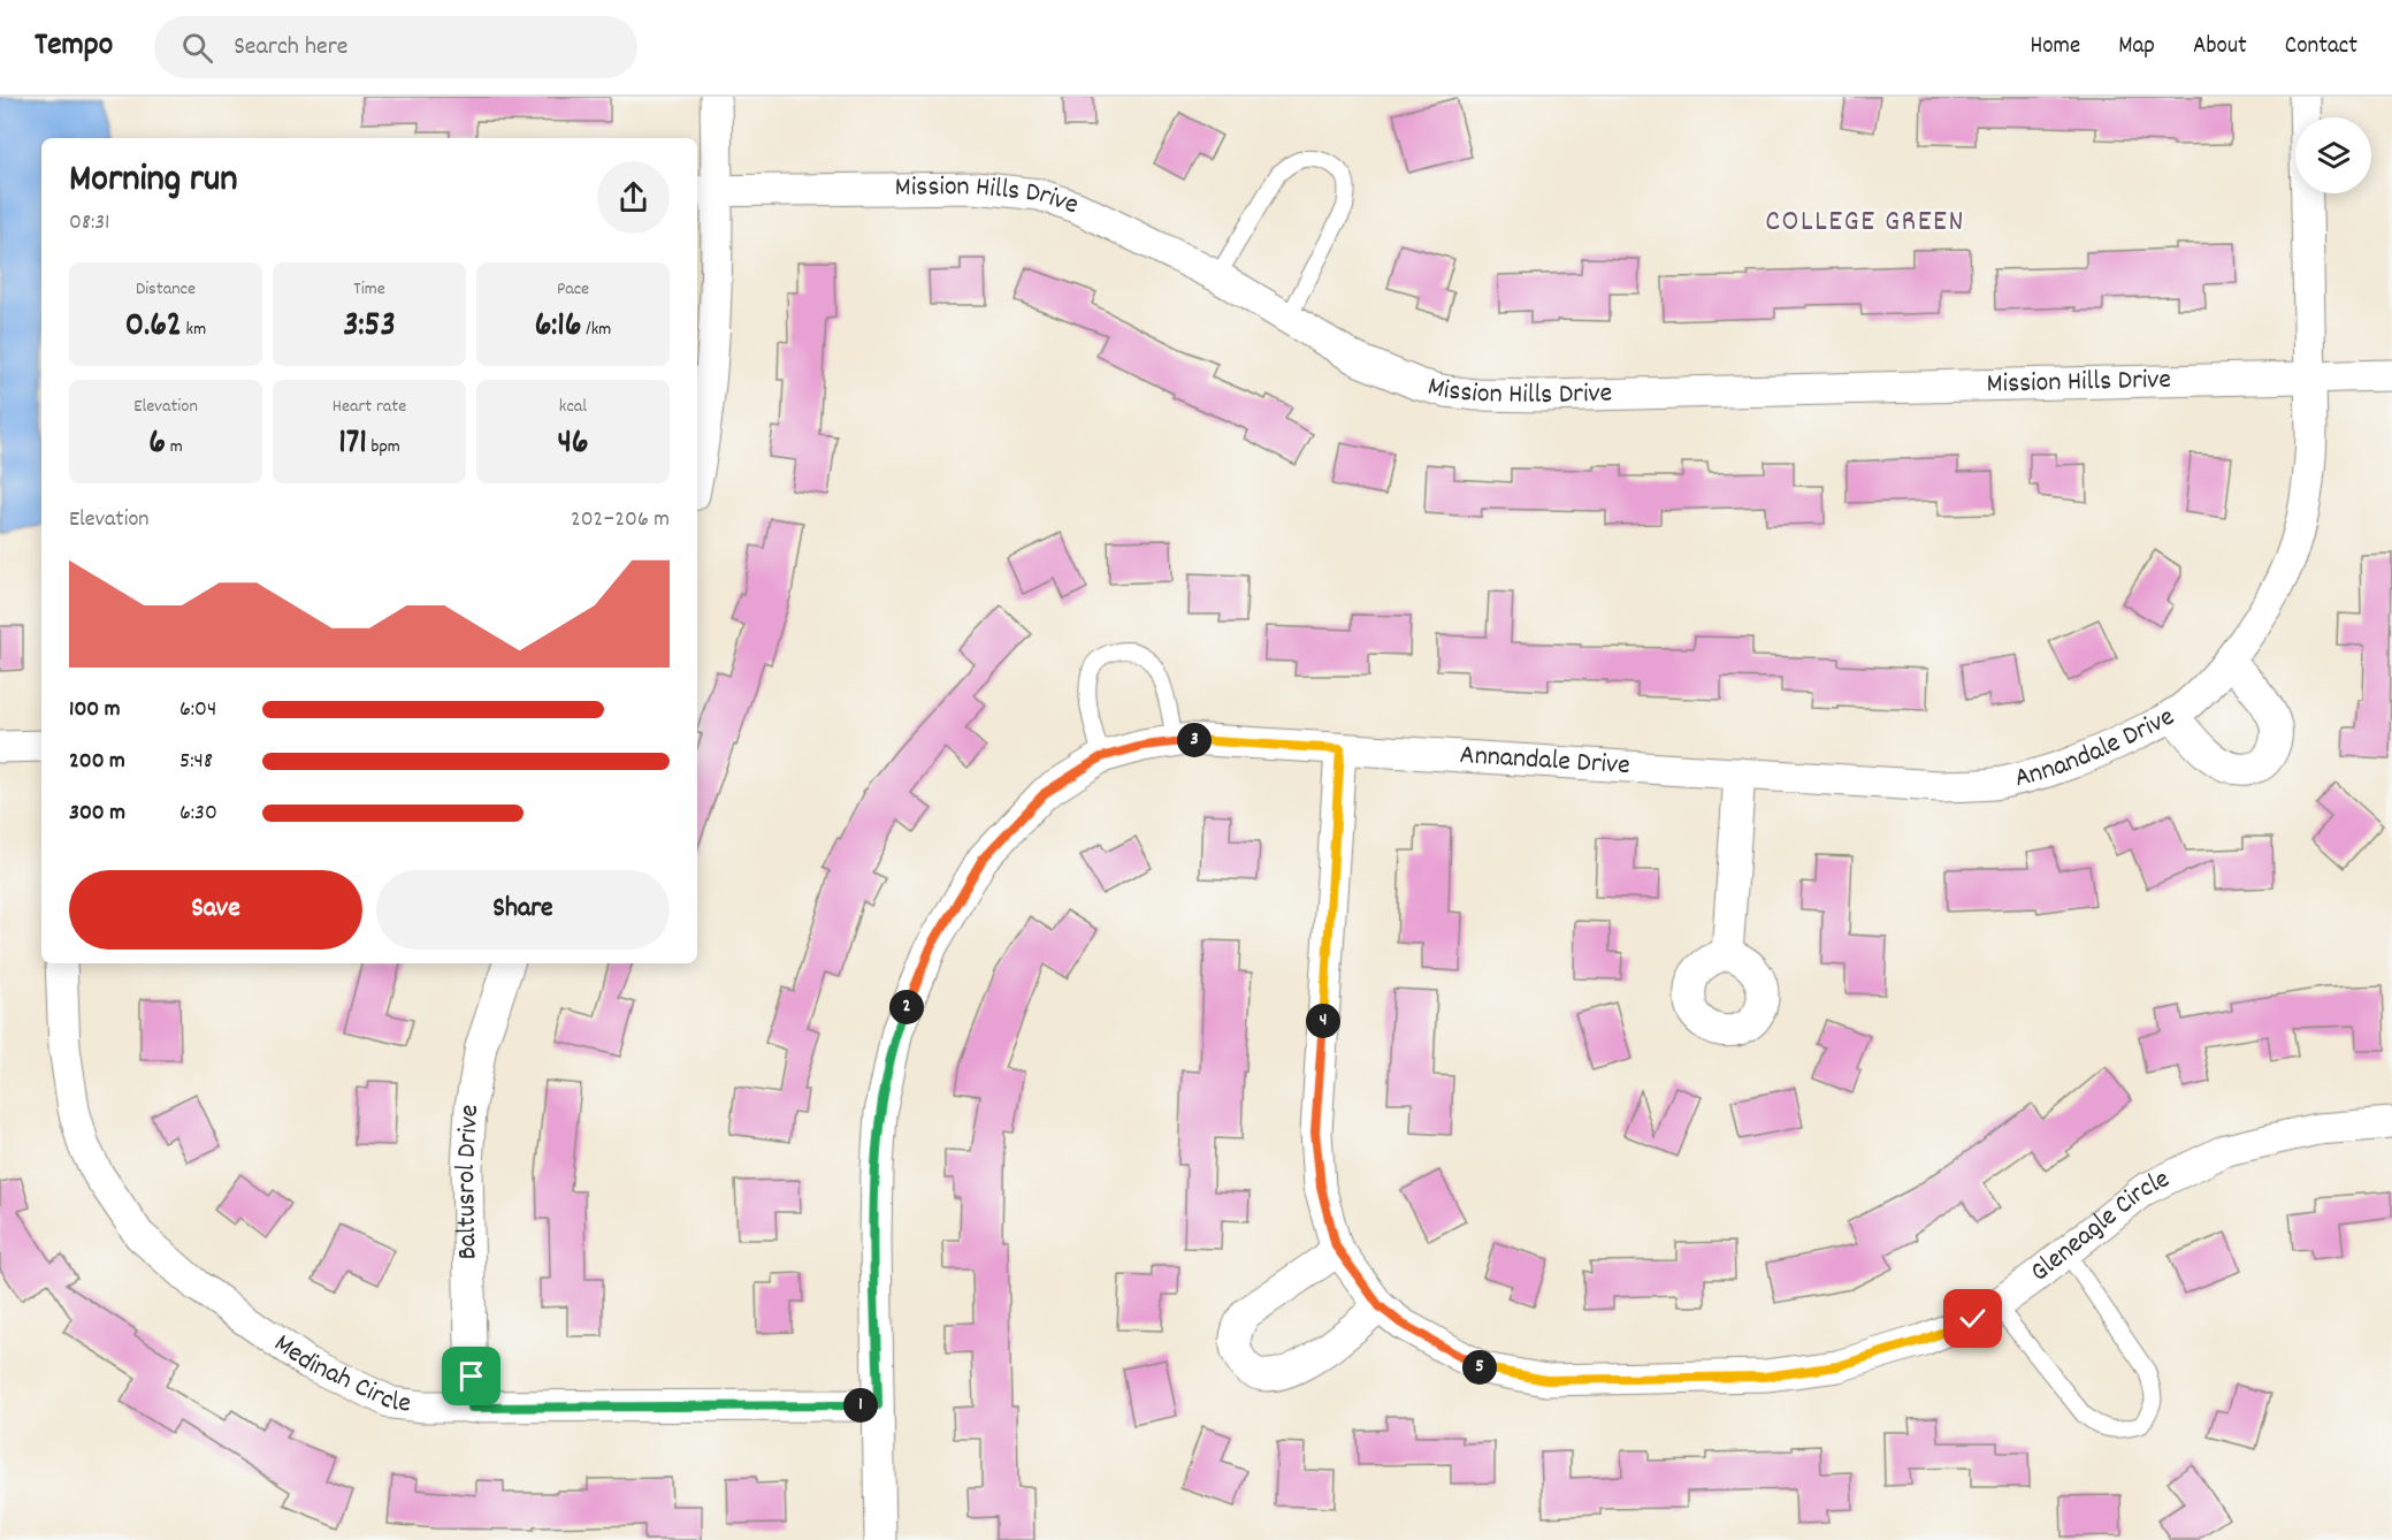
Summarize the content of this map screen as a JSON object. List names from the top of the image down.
{
  "streets": {
    "street": [
      "Mission Hills Drive",
      "Annandale Drive",
      "Baltusrol Drive",
      "Gleneagle Circle",
      "Medinah Circle"
    ]
  },
  "crossings": [
    ["Mission Hills Drive", "Annandale Drive"],
    ["Annandale Drive", "Gleneagle Circle"],
    ["Annandale Drive", "Medinah Circle"],
    ["Baltusrol Drive", "Medinah Circle"]
  ],
  "districts": ["COLLEGE GREEN"],
  "page": {
    "header": "Tempo",
    "search": "Search here",
    "nav": [
      "Home",
      "Map",
      "About",
      "Contact"
    ],
    "heading": ["Morning run", "08:31"],
    "stats": [
      ["Distance", "0.62 km"],
      ["Time", "3:53"],
      ["Pace", "6:16 /km"],
      ["Elevation", "6 m"],
      ["Heart rate", "171 bpm"],
      ["kcal", "46"]
    ],
    "chart": ["Elevation", "202–206 m"],
    "list": [
      {
        "name": "100 m",
        "note": "6:04"
      },
      {
        "name": "200 m",
        "note": "5:48"
      },
      {
        "name": "300 m",
        "note": "6:30"
      }
    ],
    "pins": [
      "3",
      "2",
      "4",
      "5",
      "1"
    ],
    "buttons": ["Save", "Share"]
  }
}
